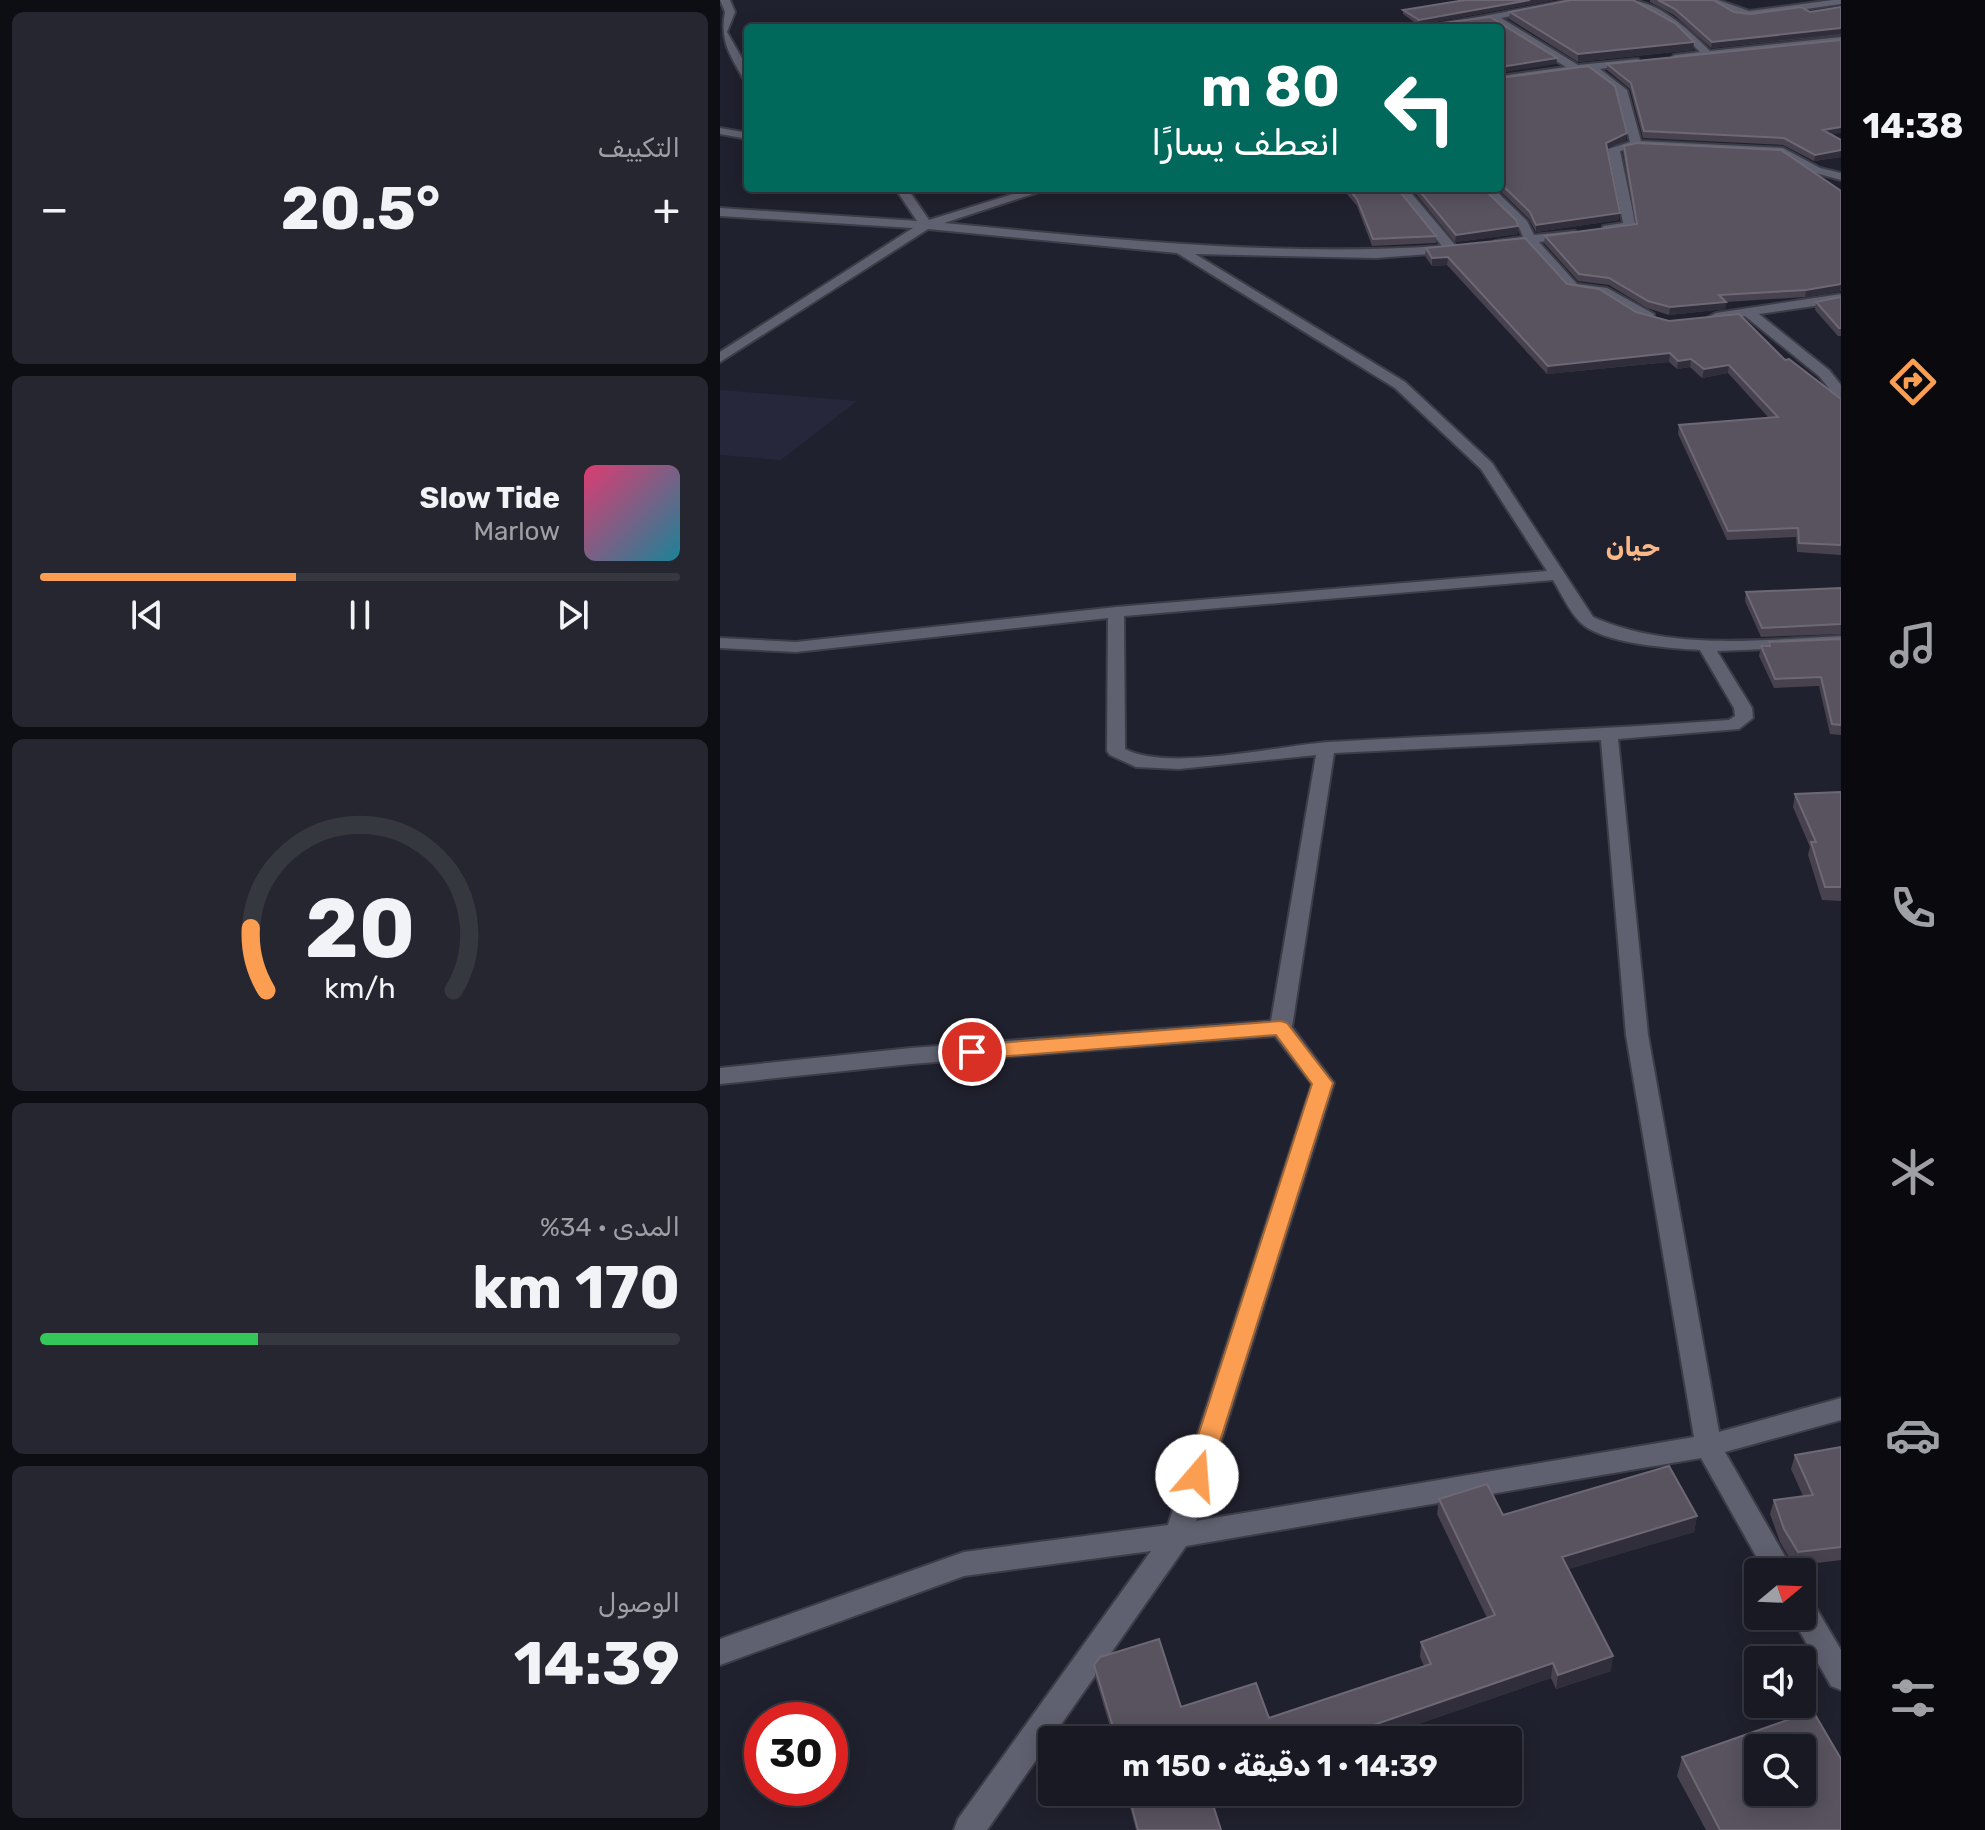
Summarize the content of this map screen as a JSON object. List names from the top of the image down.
{
  "districts": ["حيان"],
  "north": "right",
  "page": {
    "tabs": "14:38",
    "tile": [
      "التكييف",
      ["المدى · 34%", "170 km"],
      ["الوصول", "14:39"]
    ],
    "turn": ["80 m", "انعطف يسارًا"],
    "heat": ["−", "20.5°", "+"],
    "song": ["Slow Tide", "Marlow"],
    "limit": "30",
    "trip": "14:39 · 1 دقيقة · 150 m",
    "gauge": ["20", "km/h"]
  }
}
